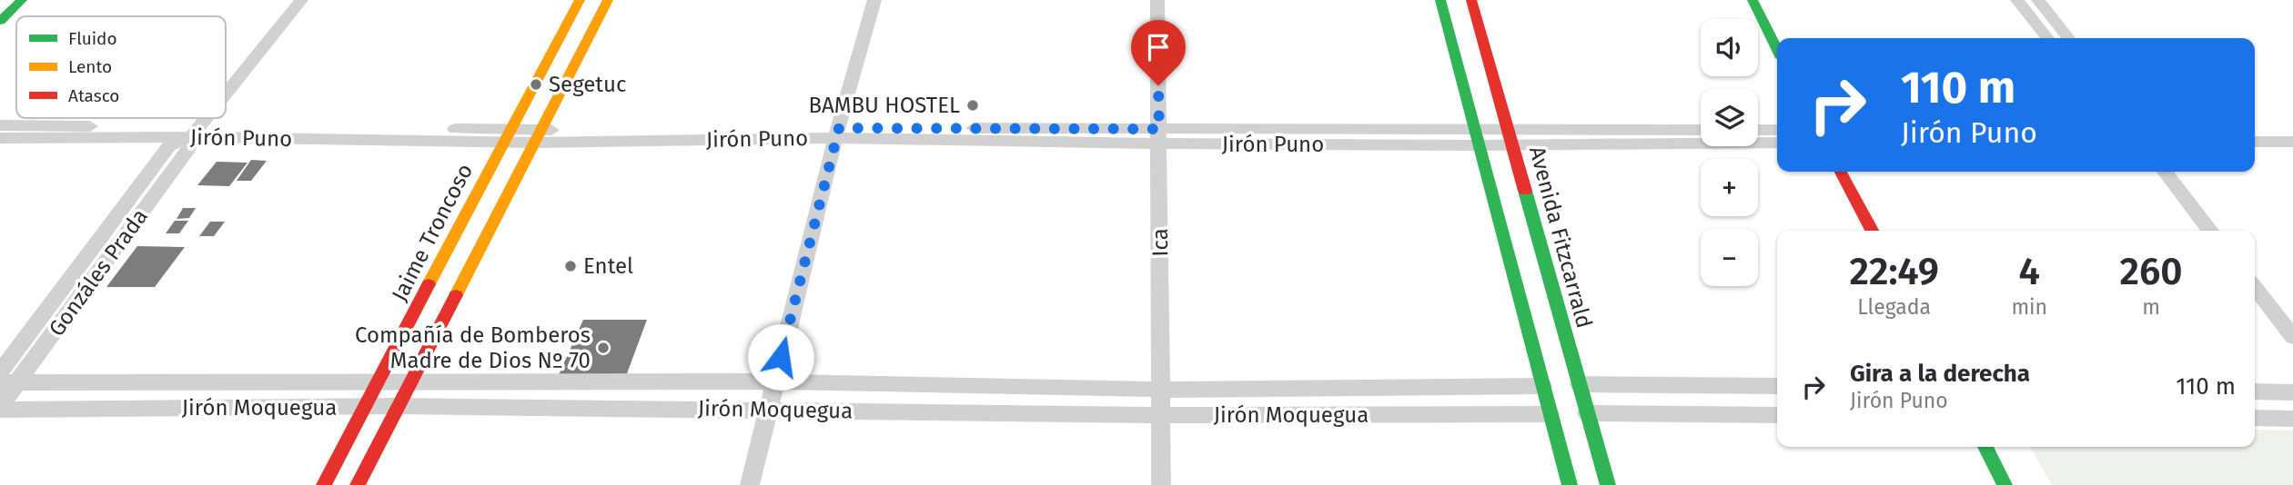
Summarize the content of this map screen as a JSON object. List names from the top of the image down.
{
  "streets": {
    "street": [
      "Jirón Puno",
      "Jaime Troncoso",
      "Avenida Fitzcarrald",
      "Ica",
      "Gonzáles Prada",
      "Jirón Moquegua"
    ]
  },
  "crossings": [
    ["Jirón Puno", "Jaime Troncoso"],
    ["Jirón Puno", "Avenida Fitzcarrald"],
    ["Jirón Puno", "Ica"],
    ["Jirón Puno", "Gonzáles Prada"],
    ["Jaime Troncoso", "Jirón Moquegua"],
    ["Ica", "Jirón Moquegua"],
    ["Gonzáles Prada", "Jirón Moquegua"]
  ],
  "places": [
    "Segetuc",
    "BAMBU HOSTEL",
    "Entel",
    "Compañía de Bomberos Madre de Dios Nº 70"
  ],
  "legend": ["Fluido", "Lento", "Atasco"],
  "page": {
    "map_buttons": ["+", "−"],
    "turn": ["110 m", "Jirón Puno"],
    "eta": [
      "22:49",
      "Llegada",
      "4",
      "min",
      "260",
      "m"
    ],
    "list": [
      {
        "name": "Gira a la derecha",
        "note": "Jirón Puno",
        "value": "110 m"
      }
    ]
  }
}
